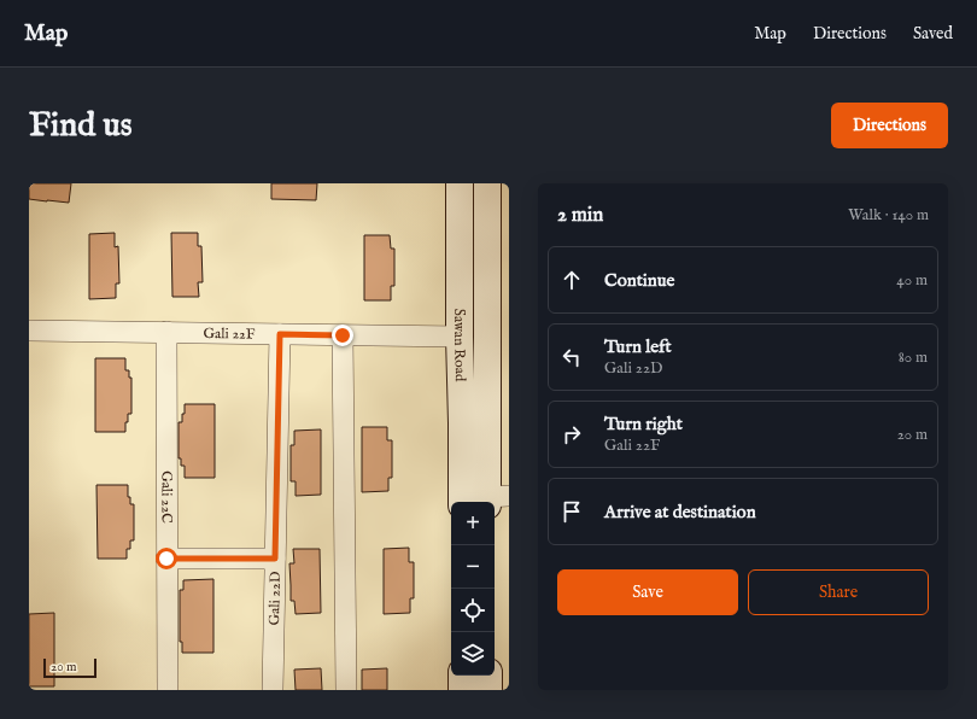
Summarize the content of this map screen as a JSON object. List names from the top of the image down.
{
  "streets": {
    "main road": ["Sawan Road"],
    "street": ["Gali 22F", "Gali 22C", "Gali 22D"]
  },
  "crossings": [
    ["Gali 22F", "Sawan Road"],
    ["Gali 22F", "Gali 22C"],
    ["Gali 22F", "Gali 22D"]
  ],
  "scale_bar": "20 m",
  "page": {
    "header": "Map",
    "nav": ["Map", "Directions", "Saved"],
    "buttons": [
      "Directions",
      ["Save", "Share"]
    ],
    "title": "Find us",
    "heading": ["2 min", "Walk · 140 m"],
    "list": [
      ["Continue", "40 m"],
      ["Turn left", "Gali 22D", "80 m"],
      ["Turn right", "Gali 22F", "20 m"],
      "Arrive at destination"
    ],
    "map_buttons": ["+", "−"],
    "scale": "20 m"
  }
}
